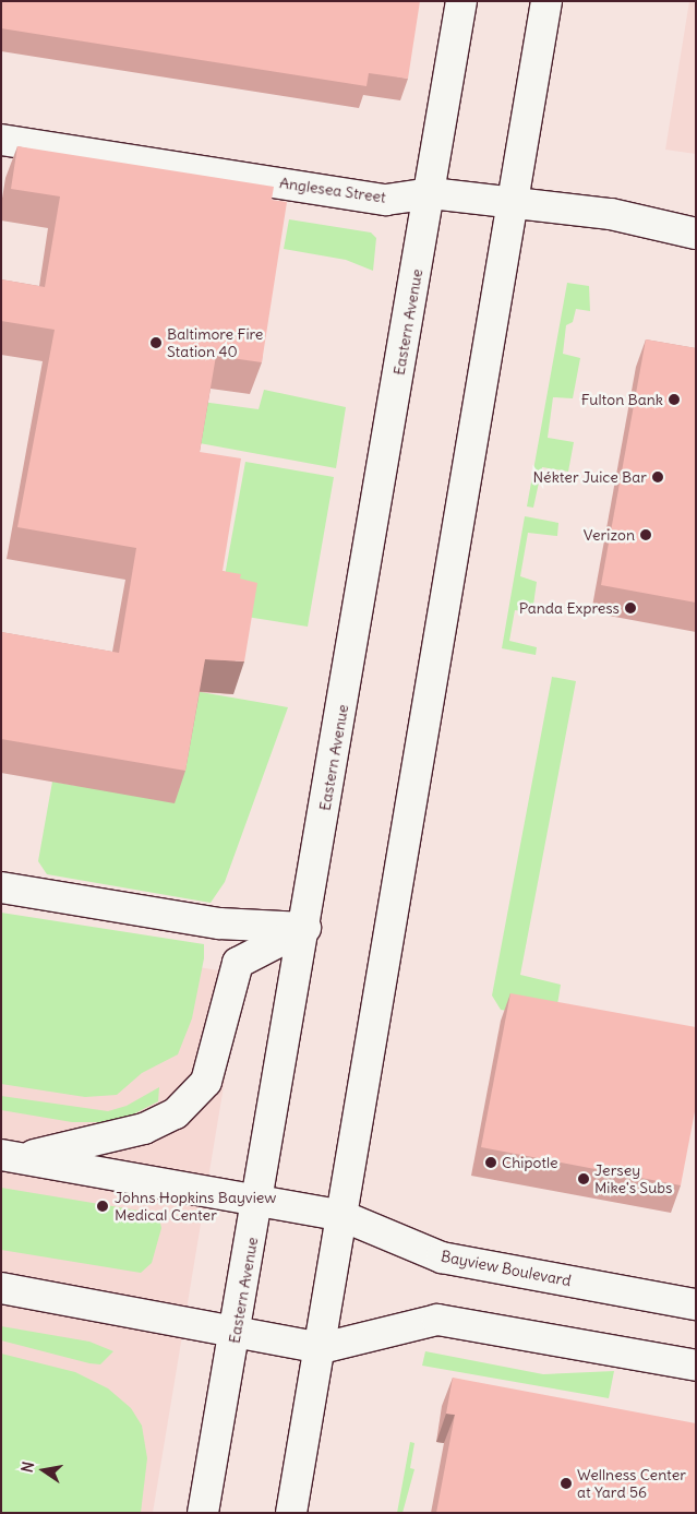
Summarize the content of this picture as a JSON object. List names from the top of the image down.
{
  "streets": {
    "main road": ["Anglesea Street", "Eastern Avenue", "Bayview Boulevard"]
  },
  "crossings": [
    ["Anglesea Street", "Eastern Avenue"],
    ["Eastern Avenue", "Bayview Boulevard"]
  ],
  "places": [
    "Baltimore Fire Station 40",
    "Fulton Bank",
    "Nékter Juice Bar",
    "Verizon",
    "Panda Express",
    "Chipotle",
    "Jersey Mike's Subs",
    "Johns Hopkins Bayview Medical Center",
    "Wellness Center at Yard 56"
  ],
  "north": "left"
}
